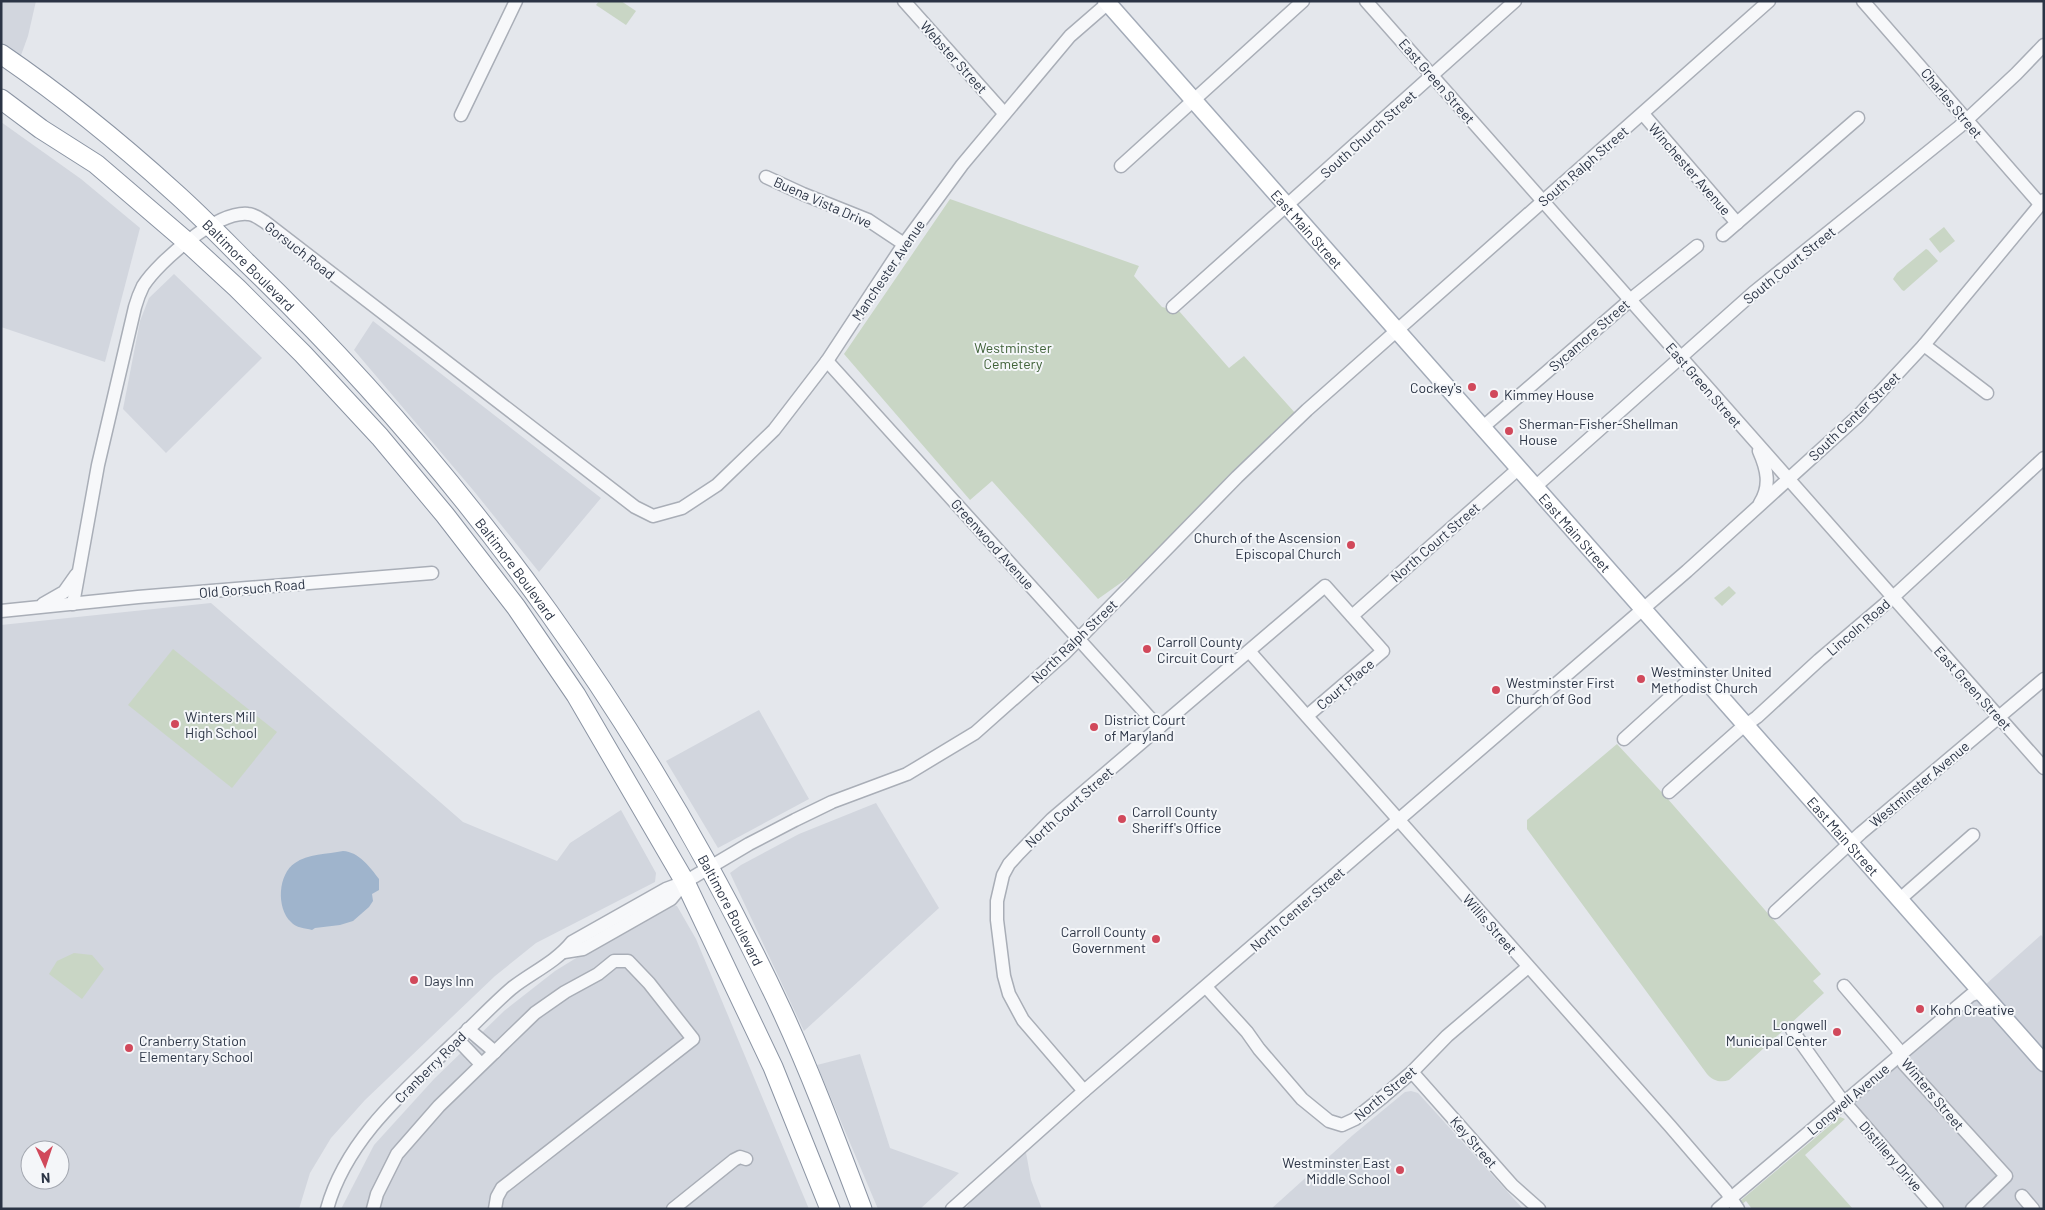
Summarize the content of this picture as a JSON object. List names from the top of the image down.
{
  "streets": {
    "highway": ["Baltimore Boulevard"],
    "main road": ["East Main Street"],
    "street": [
      "Webster Street",
      "East Green Street",
      "Charles Street",
      "South Church Street",
      "South Ralph Street",
      "Winchester Avenue",
      "Buena Vista Drive",
      "Gorsuch Road",
      "South Court Street",
      "Manchester Avenue",
      "Sycamore Street",
      "South Center Street",
      "North Court Street",
      "Greenwood Avenue",
      "Old Gorsuch Road",
      "Lincoln Road",
      "North Ralph Street",
      "Court Place",
      "Westminster Avenue",
      "North Center Street",
      "Willis Street",
      "Cranberry Road",
      "North Street",
      "Winters Street",
      "Longwell Avenue",
      "Key Street",
      "Distillery Drive"
    ]
  },
  "crossings": [
    ["Webster Street", "Manchester Avenue"],
    ["East Green Street", "South Church Street"],
    ["East Green Street", "South Ralph Street"],
    ["East Green Street", "South Court Street"],
    ["East Green Street", "Sycamore Street"],
    ["East Green Street", "South Center Street"],
    ["East Green Street", "Lincoln Road"],
    ["East Green Street", "Westminster Avenue"],
    ["Charles Street", "South Court Street"],
    ["Charles Street", "South Center Street"],
    ["South Church Street", "East Main Street"],
    ["South Ralph Street", "Winchester Avenue"],
    ["South Ralph Street", "East Main Street"],
    ["South Ralph Street", "North Ralph Street"],
    ["Buena Vista Drive", "Manchester Avenue"],
    ["East Main Street", "South Court Street"],
    ["East Main Street", "Manchester Avenue"],
    ["East Main Street", "Sycamore Street"],
    ["East Main Street", "South Center Street"],
    ["East Main Street", "North Court Street"],
    ["East Main Street", "Lincoln Road"],
    ["East Main Street", "North Ralph Street"],
    ["East Main Street", "Westminster Avenue"],
    ["East Main Street", "North Center Street"],
    ["East Main Street", "Longwell Avenue"],
    ["Gorsuch Road", "Baltimore Boulevard"],
    ["Gorsuch Road", "Manchester Avenue"],
    ["Gorsuch Road", "Old Gorsuch Road"],
    ["Baltimore Boulevard", "North Ralph Street"],
    ["Baltimore Boulevard", "Cranberry Road"],
    ["Manchester Avenue", "Greenwood Avenue"],
    ["South Center Street", "North Center Street"],
    ["North Court Street", "Greenwood Avenue"],
    ["North Court Street", "Court Place"],
    ["North Court Street", "North Center Street"],
    ["North Court Street", "Willis Street"],
    ["Greenwood Avenue", "North Ralph Street"],
    ["North Ralph Street", "Cranberry Road"],
    ["Court Place", "Willis Street"],
    ["North Center Street", "Willis Street"],
    ["North Center Street", "North Street"],
    ["Willis Street", "North Street"],
    ["Willis Street", "Longwell Avenue"],
    ["North Street", "Key Street"],
    ["Winters Street", "Longwell Avenue"],
    ["Longwell Avenue", "Distillery Drive"]
  ],
  "parks": ["Westminster Cemetery"],
  "places": [
    "Cockey's",
    "Kimmey House",
    "Sherman-Fisher-Shellman House",
    "Church of the Ascension Episcopal Church",
    "Carroll County Circuit Court",
    "Westminster United Methodist Church",
    "Westminster First Church of God",
    "Winters Mill High School",
    "District Court of Maryland",
    "Carroll County Sheriff's Office",
    "Carroll County Government",
    "Days Inn",
    "Kohn Creative",
    "Longwell Municipal Center",
    "Cranberry Station Elementary School",
    "Westminster East Middle School"
  ],
  "north": "bottom"
}
